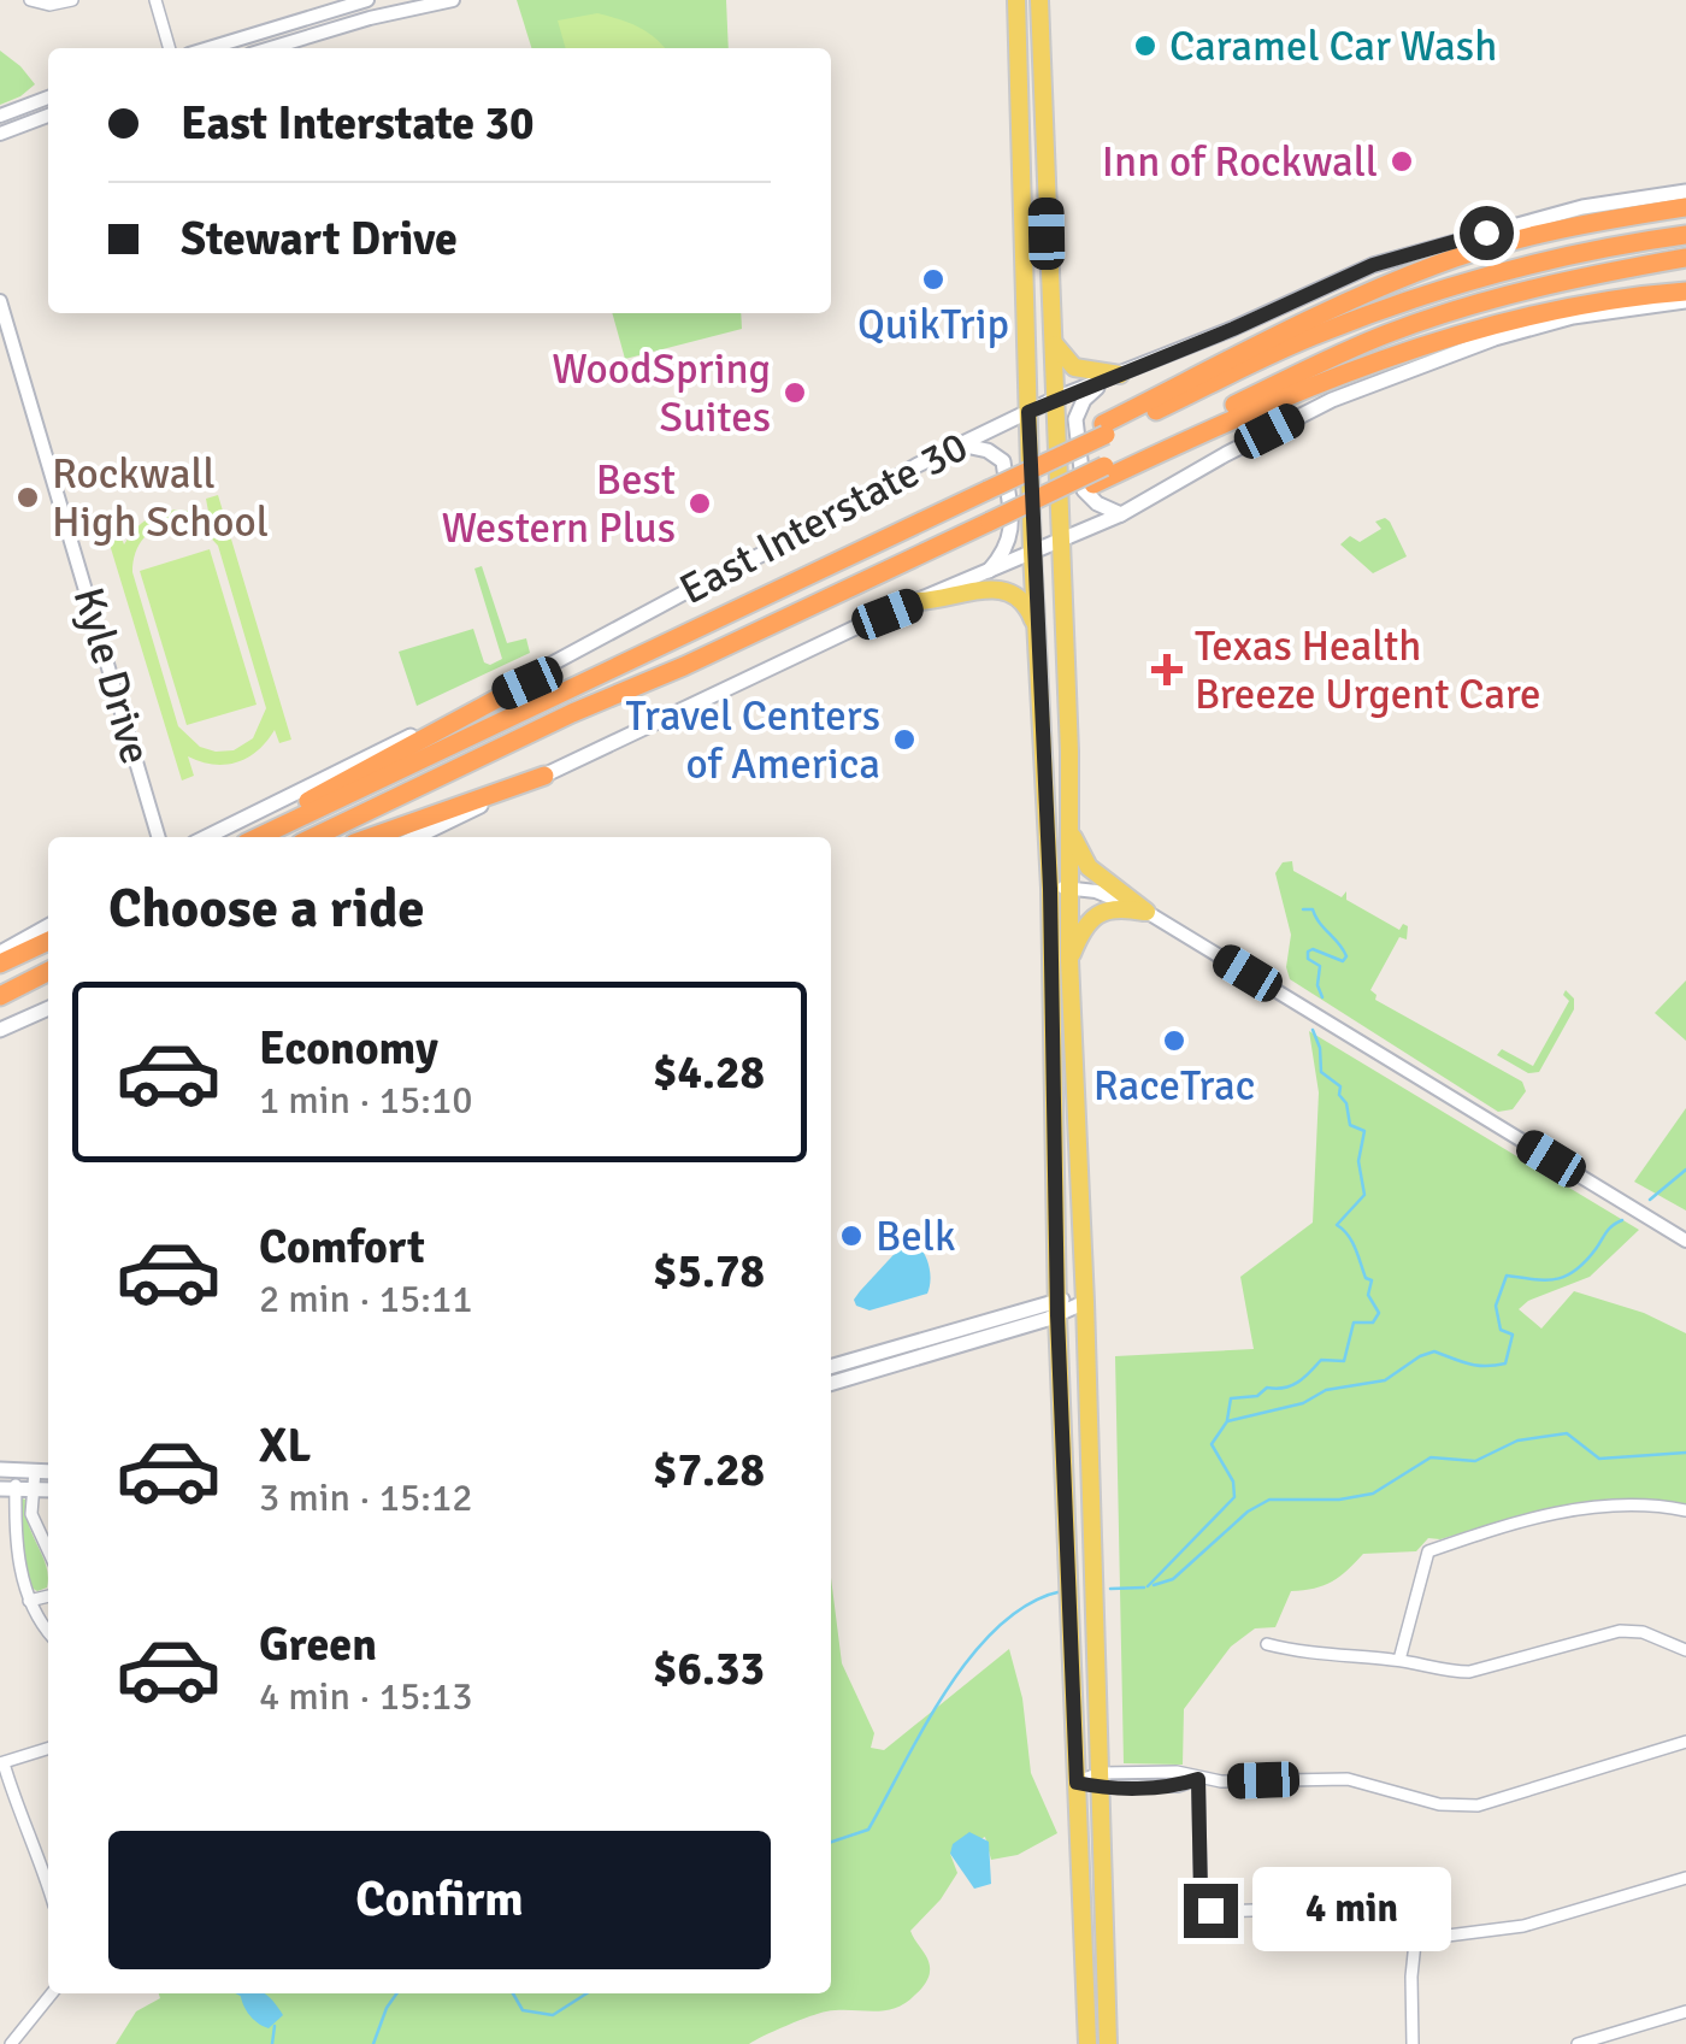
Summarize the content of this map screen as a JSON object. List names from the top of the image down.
{
  "streets": {
    "main road": ["East Interstate 30"],
    "street": ["Kyle Drive"]
  },
  "places": {
    "other": [
      "Caramel Car Wash",
      "Inn of Rockwall",
      "QuikTrip",
      "WoodSpring Suites",
      "Rockwall High School",
      "Best Western Plus",
      "Travel Centers of America",
      "RaceTrac",
      "Belk"
    ],
    "health": ["Texas Health Breeze Urgent Care"]
  },
  "page": {
    "banner": ["East Interstate 30", "Stewart Drive"],
    "heading": "Choose a ride",
    "list": [
      {
        "name": "Economy",
        "note": "1 min · 15:10",
        "value": "$4.28"
      },
      {
        "name": "Comfort",
        "note": "2 min · 15:11",
        "value": "$5.78"
      },
      {
        "name": "XL",
        "note": "3 min · 15:12",
        "value": "$7.28"
      },
      {
        "name": "Green",
        "note": "4 min · 15:13",
        "value": "$6.33"
      }
    ],
    "buttons": "Confirm",
    "bubble": "4 min"
  }
}
